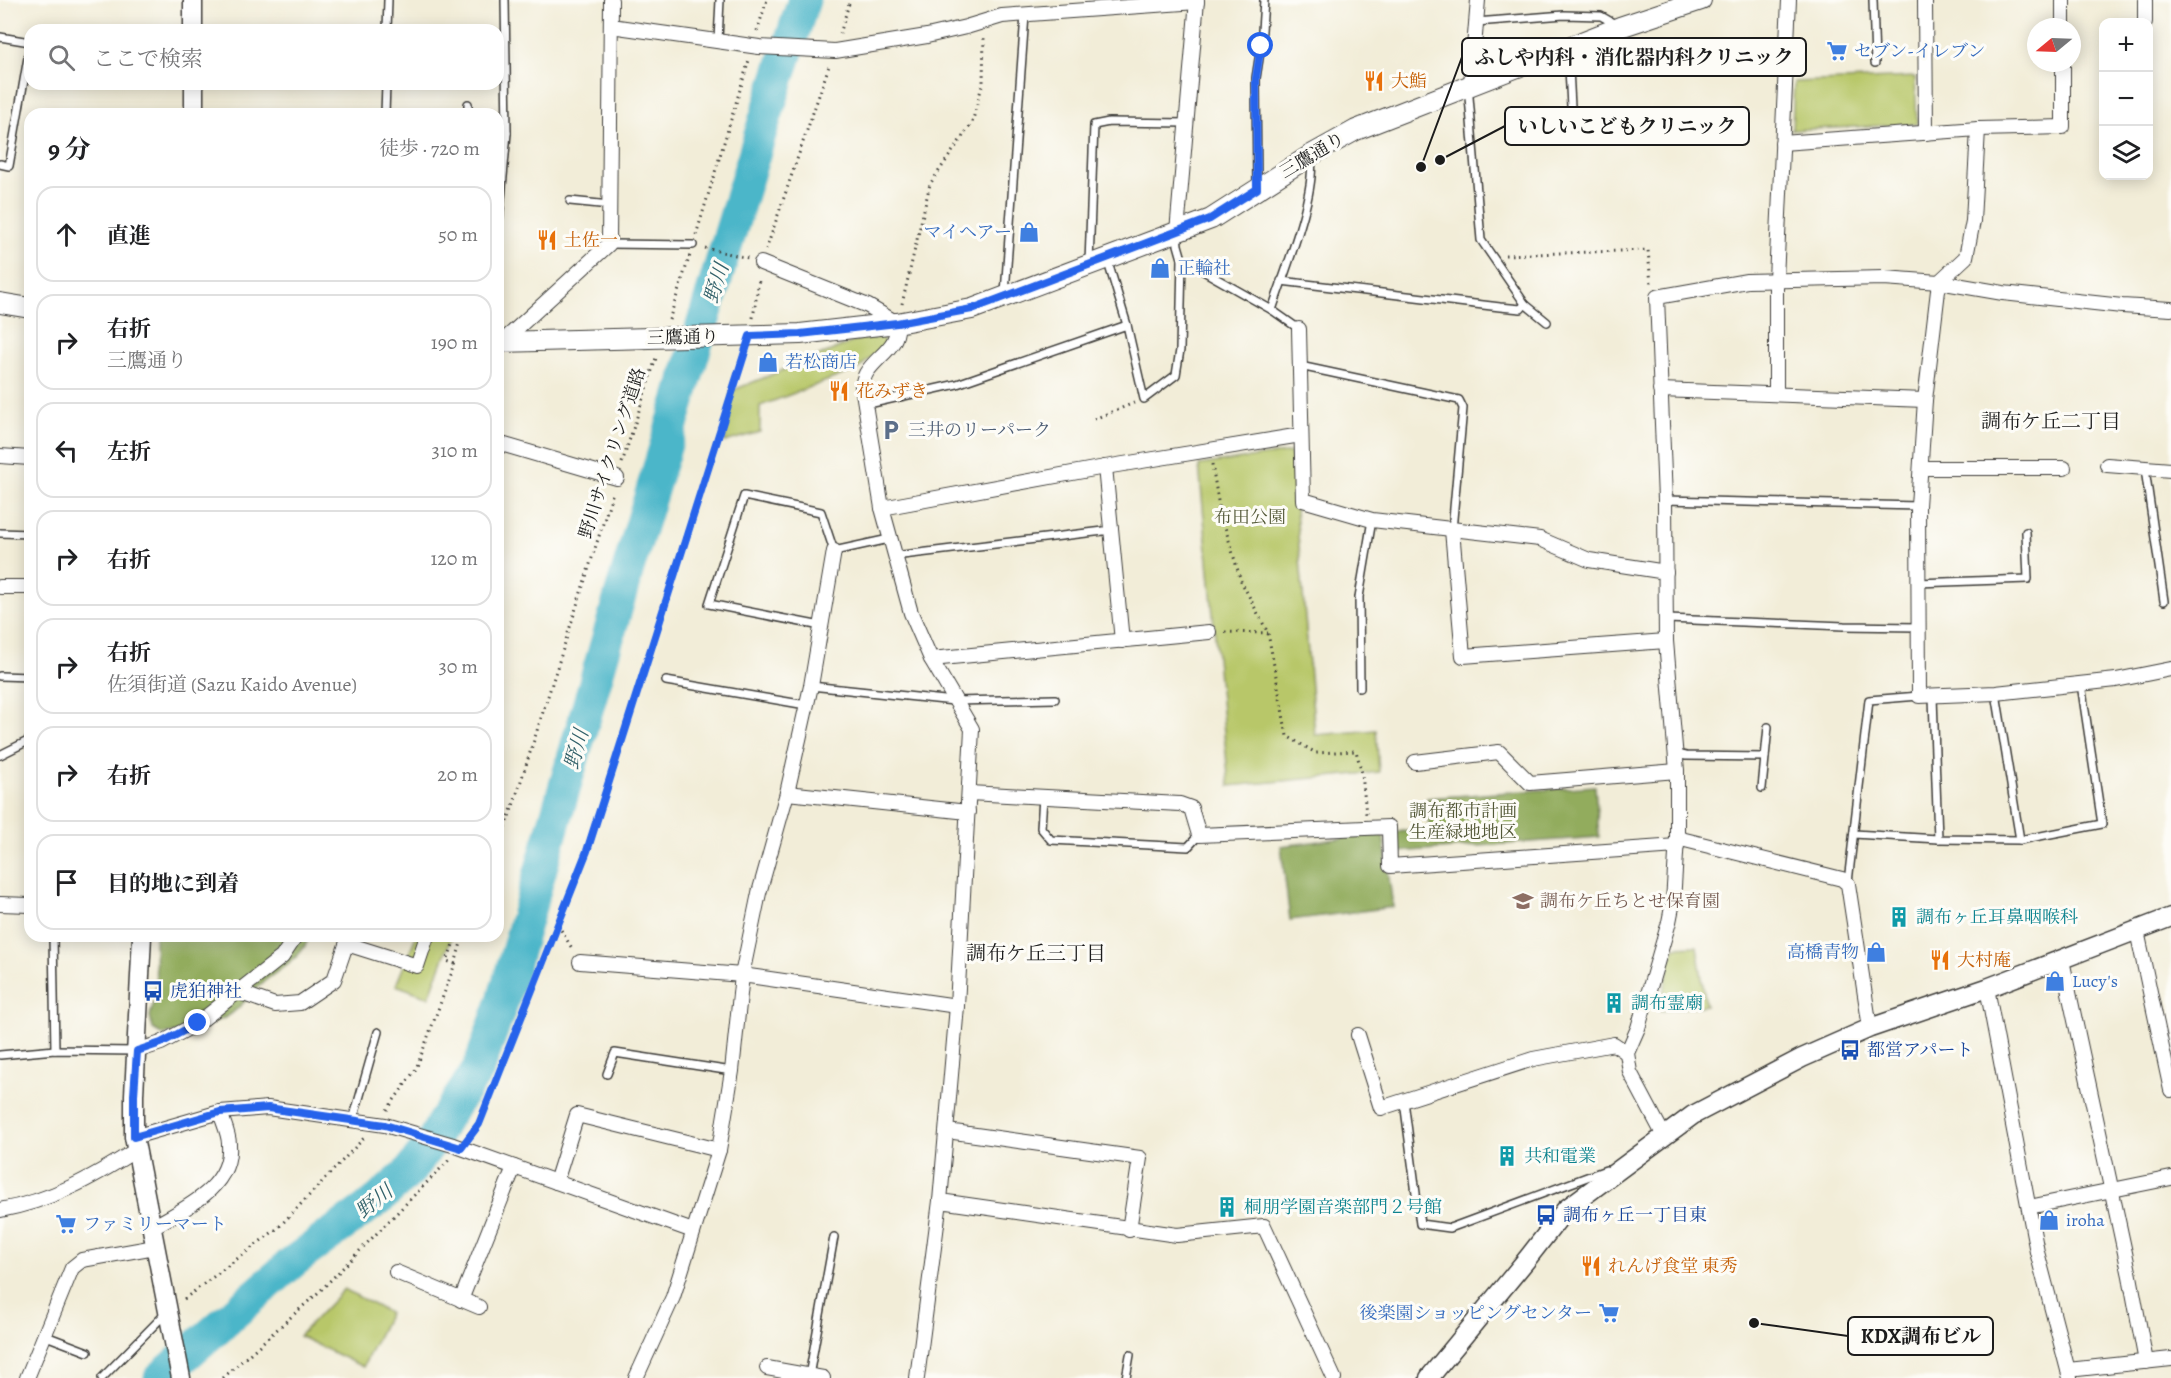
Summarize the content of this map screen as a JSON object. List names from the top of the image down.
{
  "streets": {
    "main road": ["三鷹通り"],
    "path": ["野川サイクリング道路"]
  },
  "crossings": [
    ["三鷹通り", "野川サイクリング道路"]
  ],
  "districts": ["調布ケ丘二丁目", "調布ケ丘三丁目"],
  "water": ["野川"],
  "parks": ["布田公園", "調布都市計画 生産緑地地区"],
  "places": {
    "supermarket": ["セブン-イレブン", "ファミリーマート", "後楽園ショッピングセンター"],
    "restaurant": [
      "大鮨",
      "土佐一",
      "花みずき",
      "大村庵",
      "れんげ食堂 東秀"
    ],
    "other": ["いしいこどもクリニック", "ふしや内科・消化器内科クリニック", "KDX調布ビル"],
    "shop": [
      "マイヘアー",
      "正輪社",
      "若松商店",
      "高橋青物",
      "Lucy's",
      "iroha"
    ],
    "parking": ["三井のリーパーク"],
    "school or university": ["調布ケ丘ちとせ保育園"],
    "building": [
      "調布ヶ丘耳鼻咽喉科",
      "調布霊廟",
      "共和電業",
      "桐朋学園音楽部門２号館"
    ],
    "bus stop": ["虎狛神社", "都営アパート", "調布ヶ丘一丁目東"]
  },
  "north": "left",
  "page": {
    "map_buttons": ["+", "−"],
    "search": "ここで検索",
    "heading": ["9 分", "徒歩 · 720 m"],
    "list": [
      ["直進", "50 m"],
      ["右折", "三鷹通り", "190 m"],
      ["左折", "310 m"],
      ["右折", "120 m"],
      ["右折", "佐須街道 (Sazu Kaido Avenue)", "30 m"],
      ["右折", "20 m"],
      "目的地に到着"
    ]
  }
}
